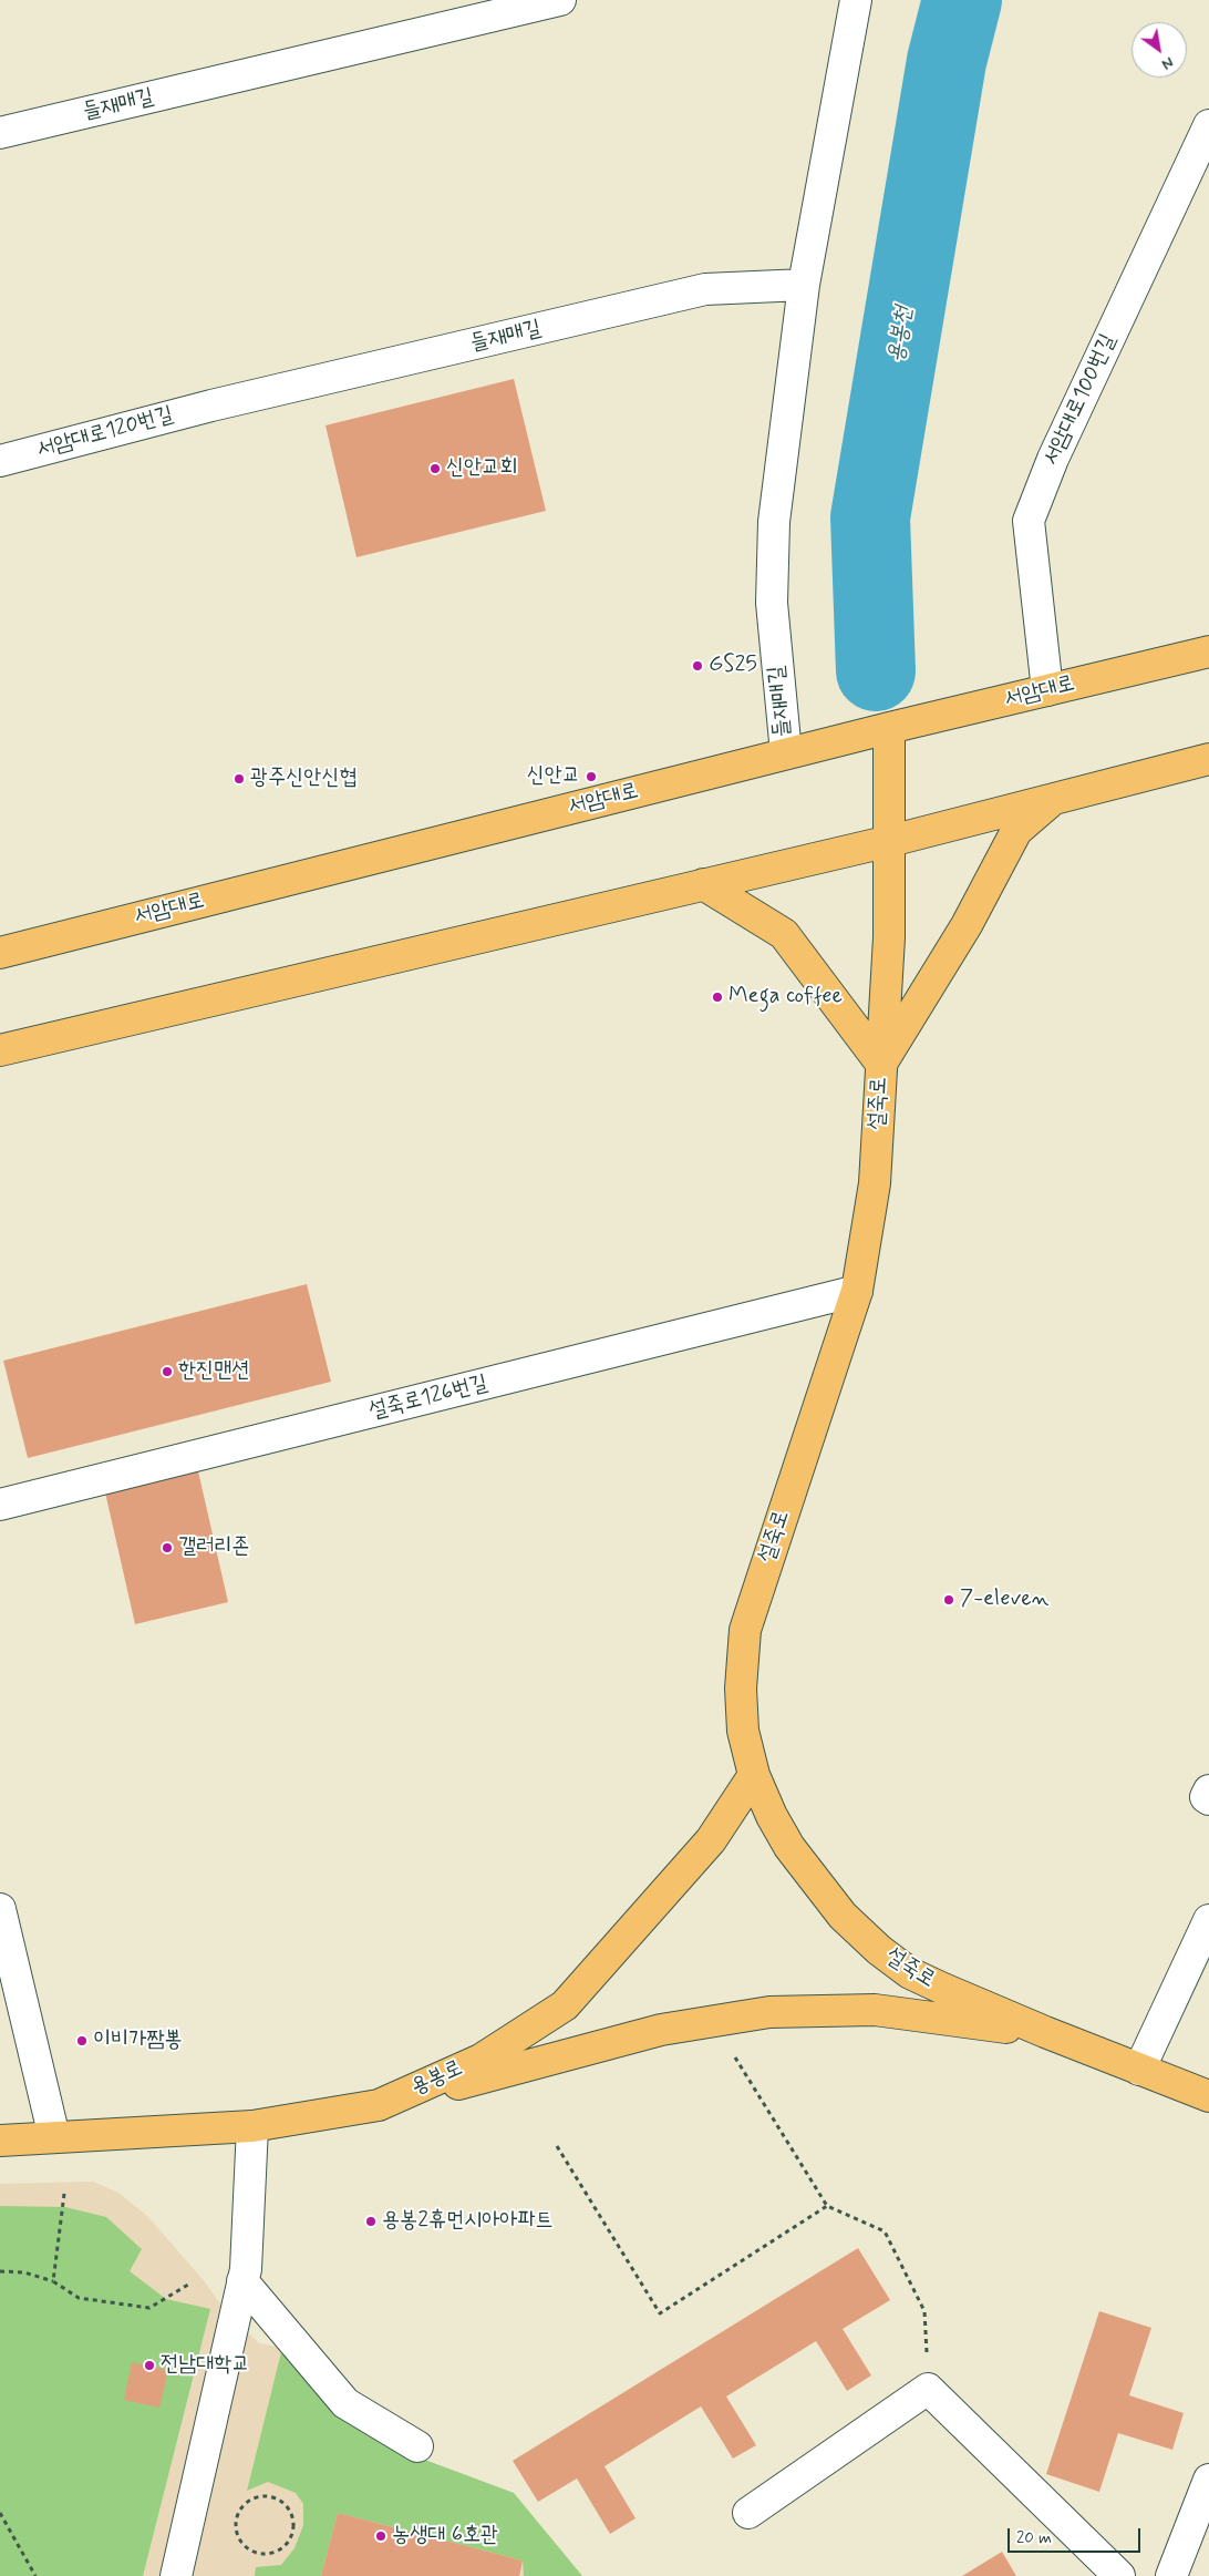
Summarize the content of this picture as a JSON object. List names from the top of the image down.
{
  "streets": {
    "main road": ["서암대로", "설죽로", "용봉로"],
    "street": [
      "들재매길",
      "서암대로100번길",
      "서암대로120번길",
      "설죽로126번길"
    ]
  },
  "crossings": [
    ["들재매길", "서암대로120번길"],
    ["들재매길", "서암대로"],
    ["서암대로100번길", "서암대로"],
    ["서암대로", "설죽로"],
    ["설죽로", "설죽로126번길"],
    ["설죽로", "용봉로"]
  ],
  "water": ["용봉천"],
  "places": [
    "신안교회",
    "GS25",
    "신안교",
    "광주신안신협",
    "Mega coffee",
    "한진맨션",
    "갤러리존",
    "7-eleven",
    "이비가짬뽕",
    "용봉2휴먼시아아파트",
    "전남대학교",
    "농생대 6호관"
  ],
  "scale_bar": "20 m",
  "north": "bottom right"
}
